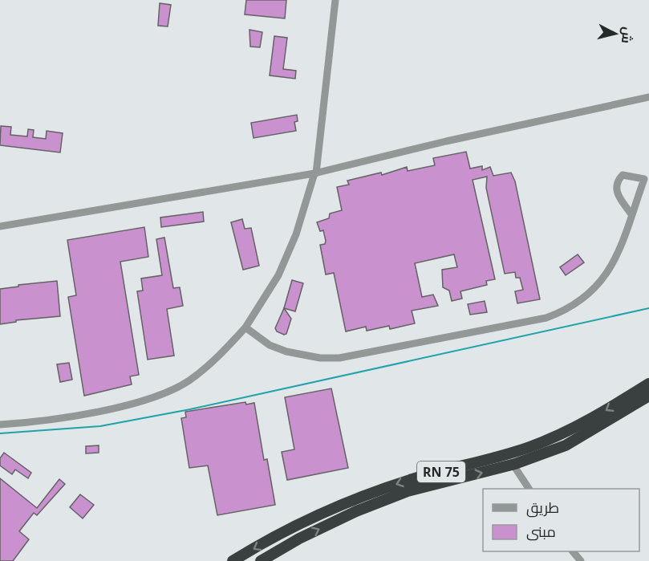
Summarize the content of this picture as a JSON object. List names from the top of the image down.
{
  "streets": {
    "highway": ["RN 75"]
  },
  "legend": ["طريق", "مبنى"],
  "north": "right"
}
